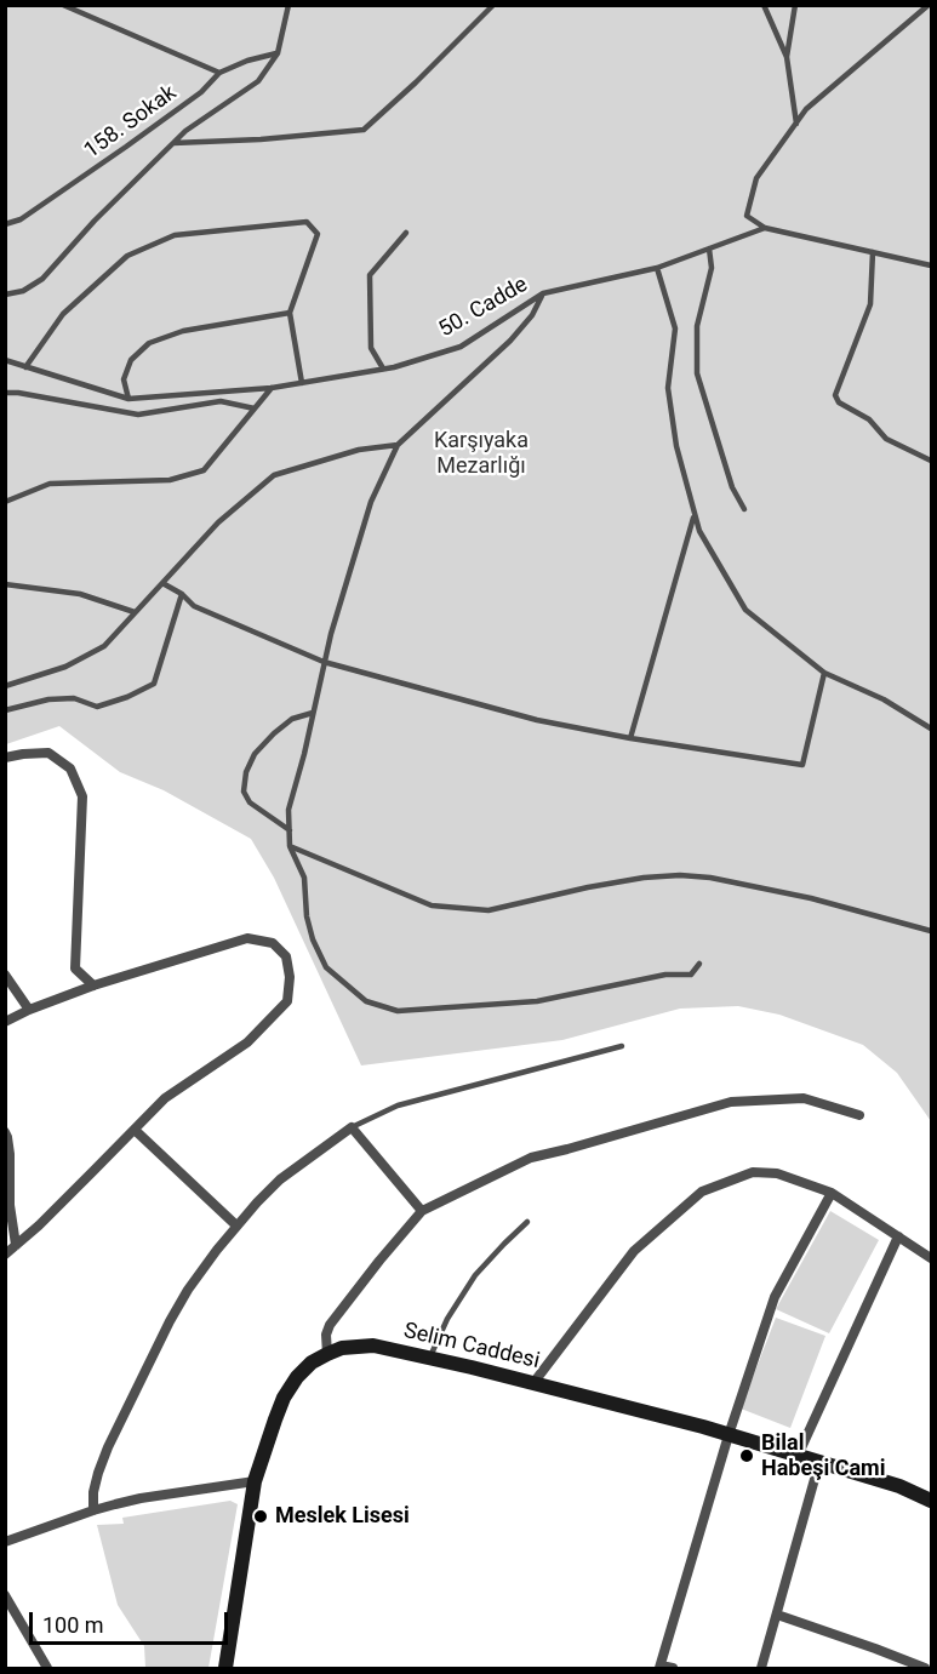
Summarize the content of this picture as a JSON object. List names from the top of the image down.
{
  "streets": {
    "main road": ["Selim Caddesi"],
    "lane": ["158. Sokak", "50. Cadde"]
  },
  "parks": ["Karşıyaka Mezarlığı"],
  "places": ["Bilal Habeşi Cami", "Meslek Lisesi"],
  "scale_bar": "100 m"
}
